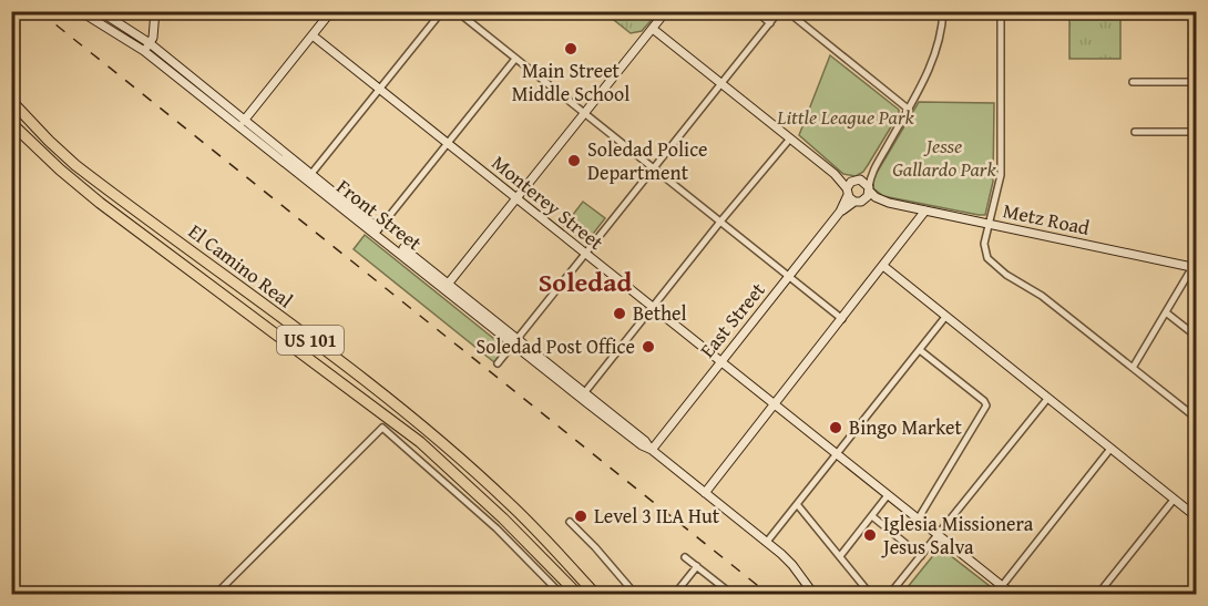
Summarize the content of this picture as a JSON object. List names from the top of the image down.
{
  "streets": {
    "highway": ["El Camino Real", "US 101"],
    "street": [
      "Monterey Street",
      "Front Street",
      "Metz Road",
      "East Street"
    ]
  },
  "crossings": [
    ["Monterey Street", "East Street"],
    ["Front Street", "East Street"],
    ["Metz Road", "East Street"]
  ],
  "districts": ["Soledad"],
  "parks": ["Little League Park", "Jesse Gallardo Park"],
  "places": [
    "Main Street Middle School",
    "Soledad Police Department",
    "Bethel",
    "Soledad Post Office",
    "Bingo Market",
    "Level 3 ILA Hut",
    "Iglesia Missionera Jesus Salva"
  ]
}
